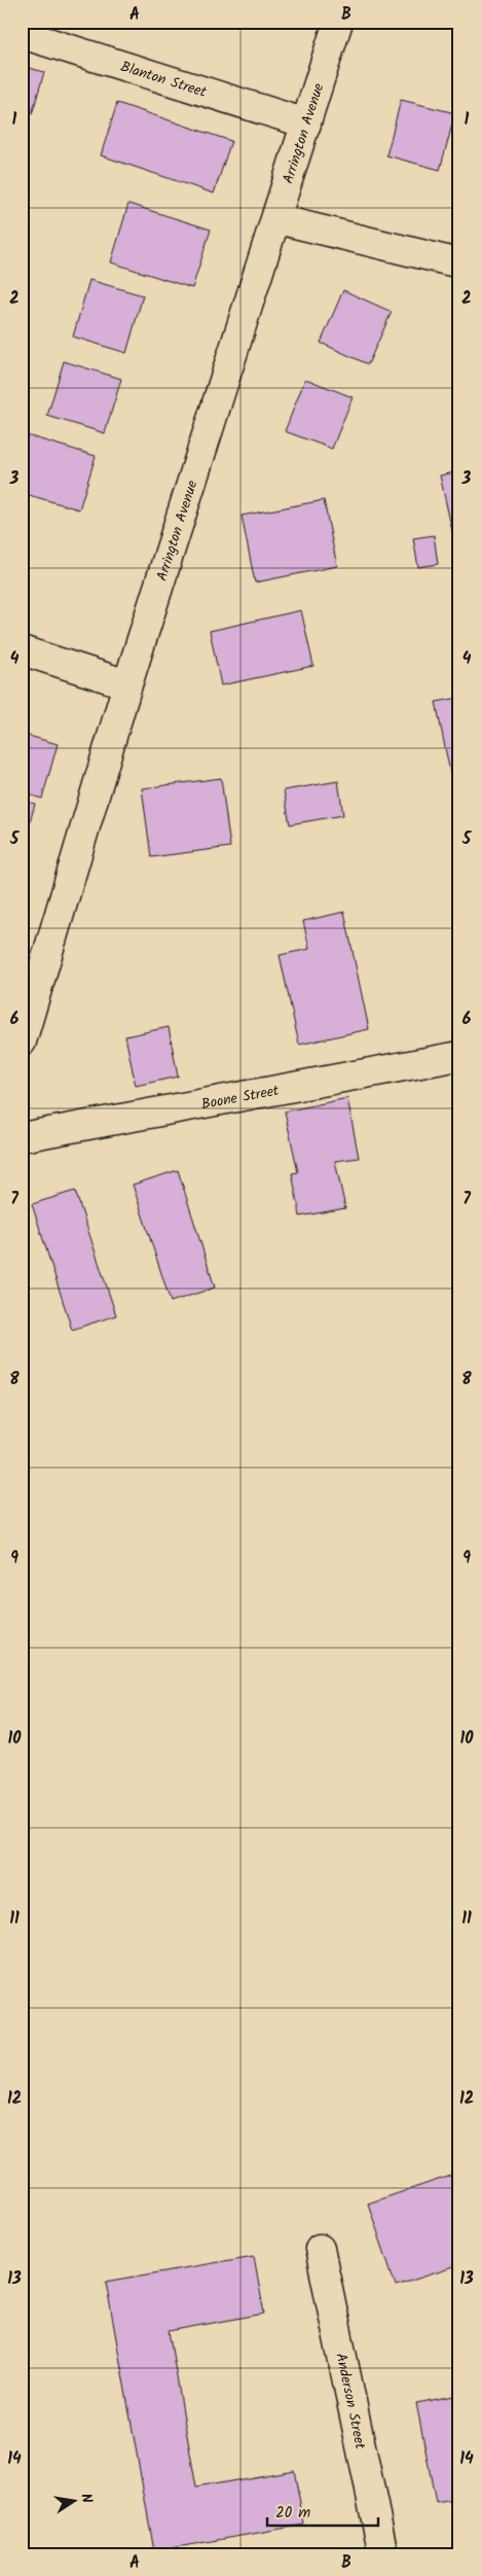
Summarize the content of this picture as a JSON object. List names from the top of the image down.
{
  "streets": {
    "street": [
      "Blanton Street",
      "Arrington Avenue",
      "Boone Street",
      "Anderson Street"
    ]
  },
  "crossings": [
    ["Blanton Street", "Arrington Avenue"]
  ],
  "scale_bar": "20 m",
  "north": "right",
  "grid": {
    "columns": ["A", "B"],
    "rows": [
      "1",
      "2",
      "3",
      "4",
      "5",
      "6",
      "7",
      "8",
      "9",
      "10",
      "11",
      "12",
      "13",
      "14"
    ]
  }
}
